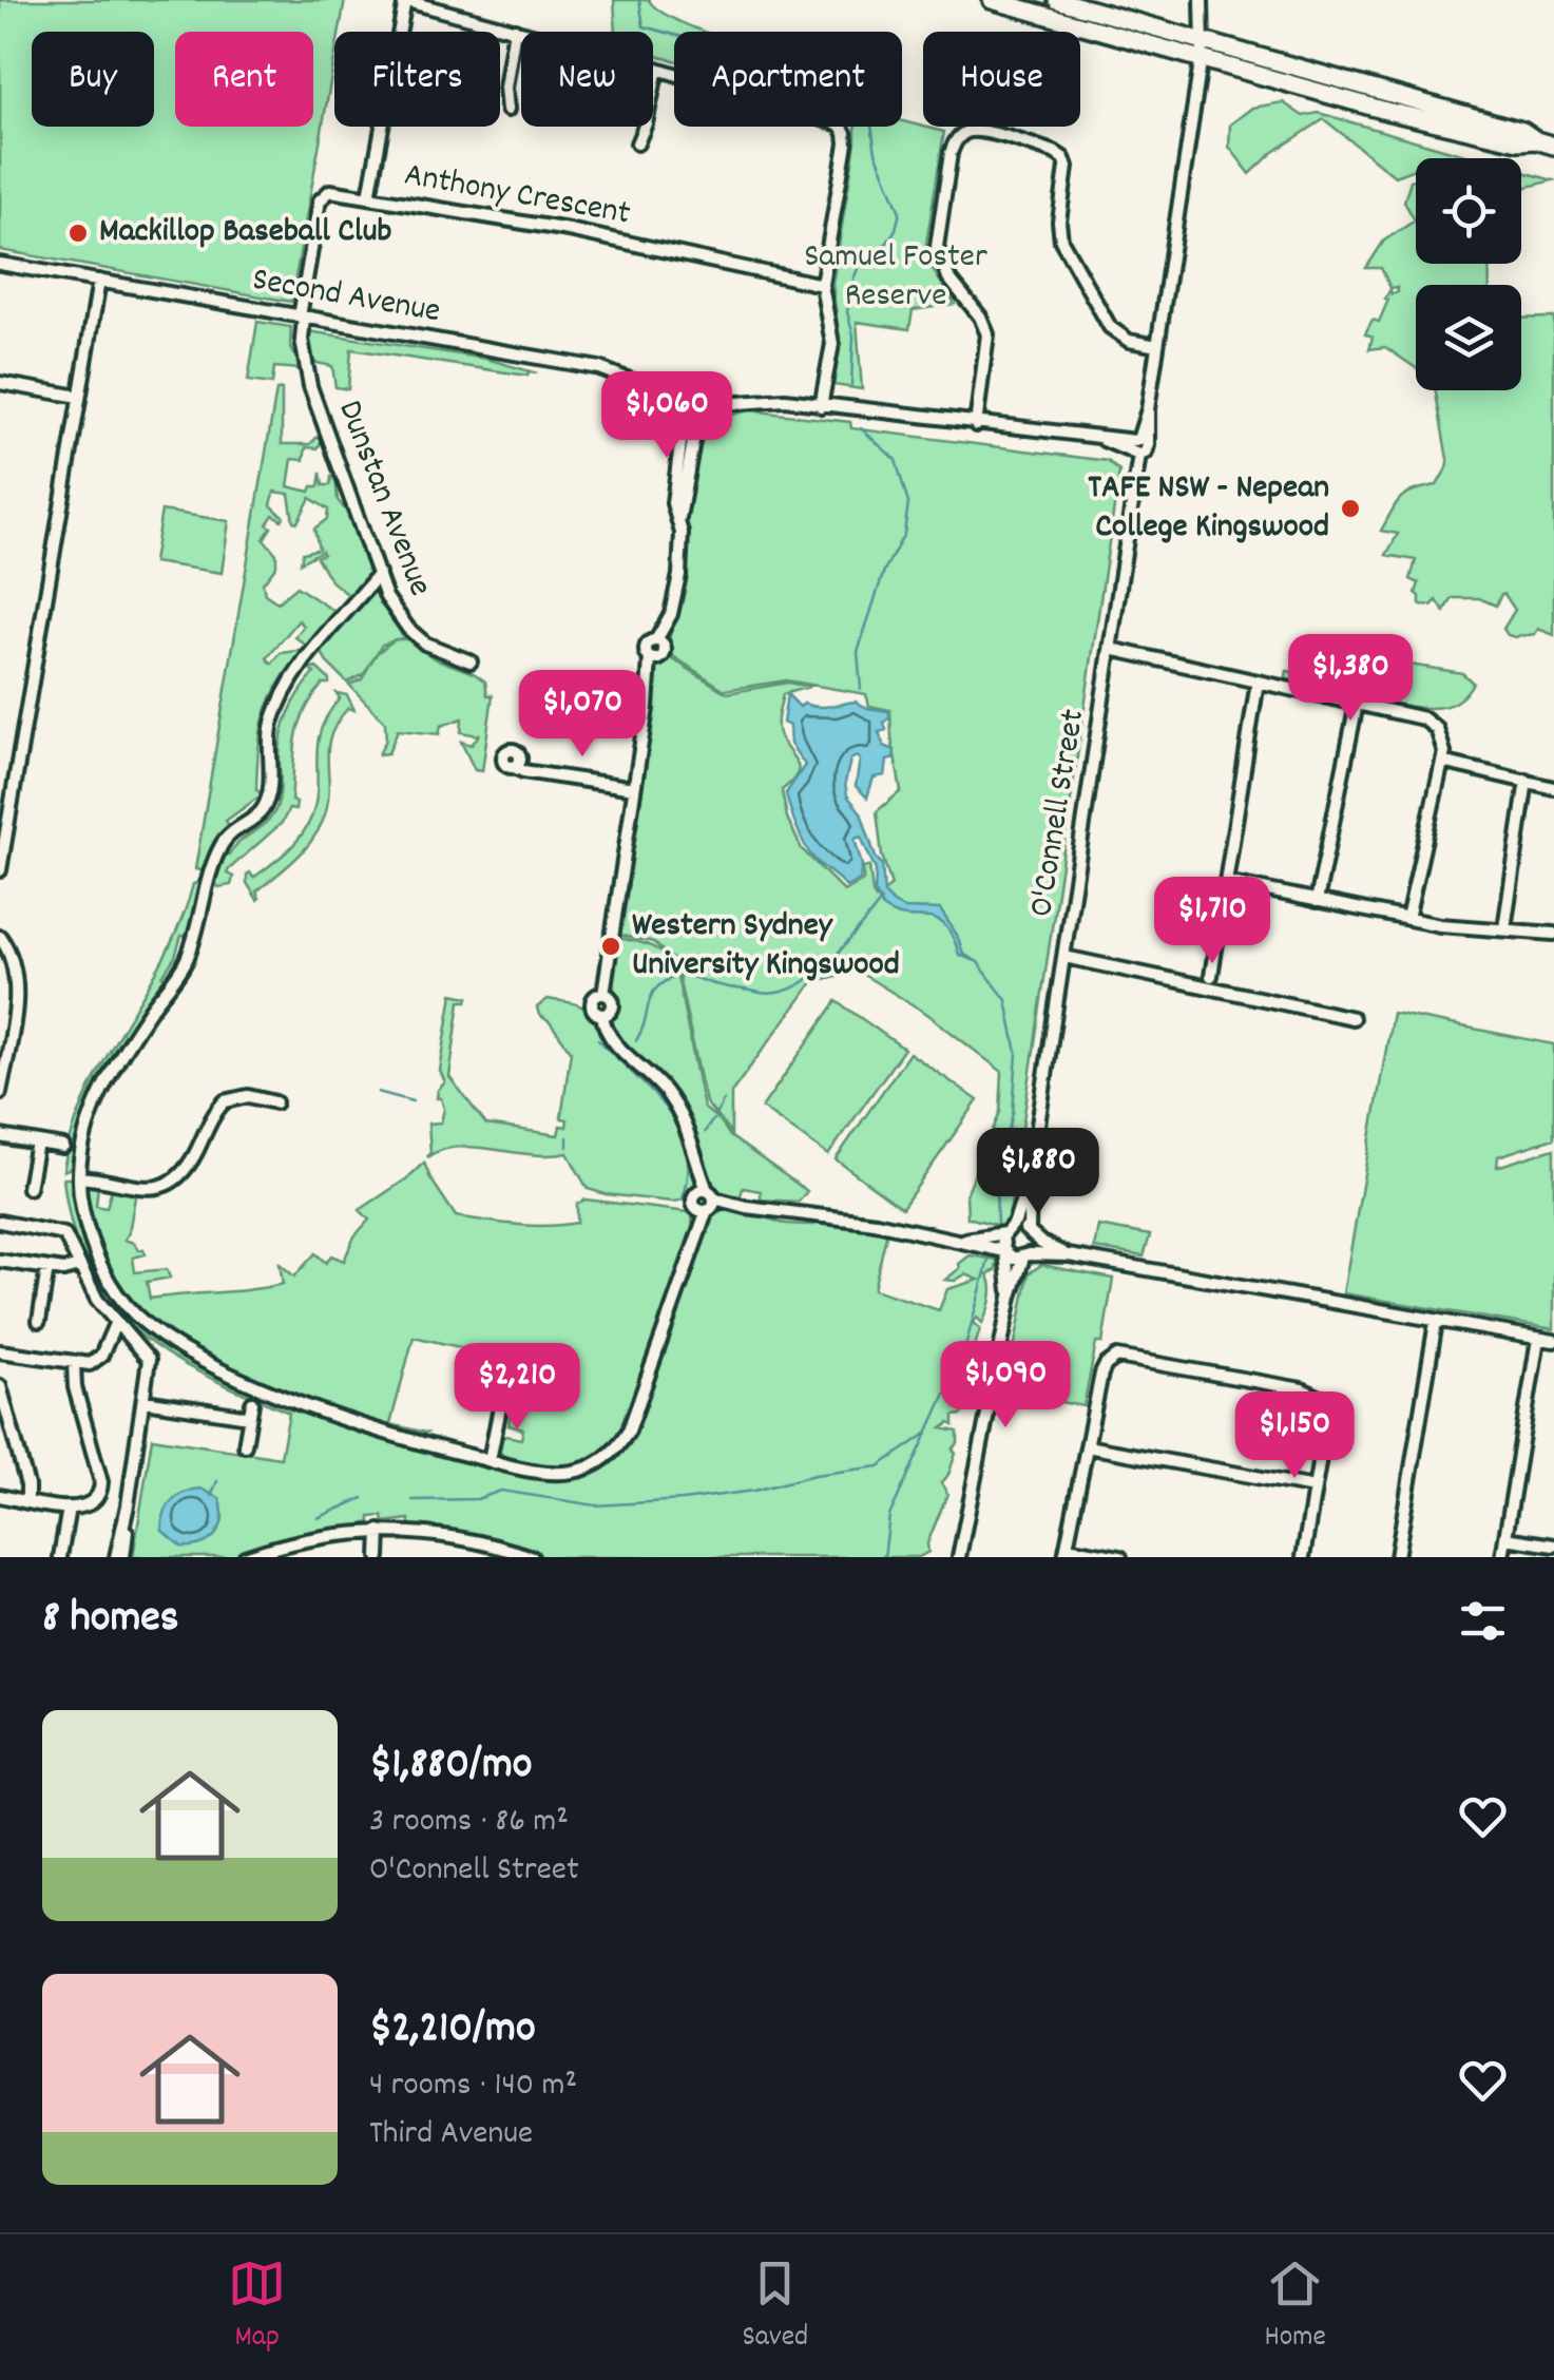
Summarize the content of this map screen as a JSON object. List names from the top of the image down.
{
  "streets": {
    "street": [
      "Anthony Crescent",
      "Second Avenue",
      "Dunstan Avenue",
      "O'Connell Street"
    ]
  },
  "crossings": [
    ["Anthony Crescent", "Second Avenue"],
    ["Anthony Crescent", "Dunstan Avenue"],
    ["Second Avenue", "Dunstan Avenue"]
  ],
  "parks": ["Samuel Foster Reserve"],
  "places": ["Mackillop Baseball Club", "TAFE NSW - Nepean College Kingswood", "Western Sydney University Kingswood"],
  "page": {
    "chip": [
      "Buy",
      "Rent",
      "Filters",
      "New",
      "Apartment",
      "House"
    ],
    "price": [
      "$1,060",
      "$1,380",
      "$1,070",
      "$1,710",
      "$1,880",
      "$1,090",
      "$2,210",
      "$1,150"
    ],
    "heading": "8 homes",
    "list": [
      {
        "name": "$1,880/mo",
        "note": "3 rooms · 86 m² · O'Connell Street"
      },
      {
        "name": "$2,210/mo",
        "note": "4 rooms · 140 m² · Third Avenue"
      }
    ],
    "tabs": ["Map", "Saved", "Home"]
  }
}
